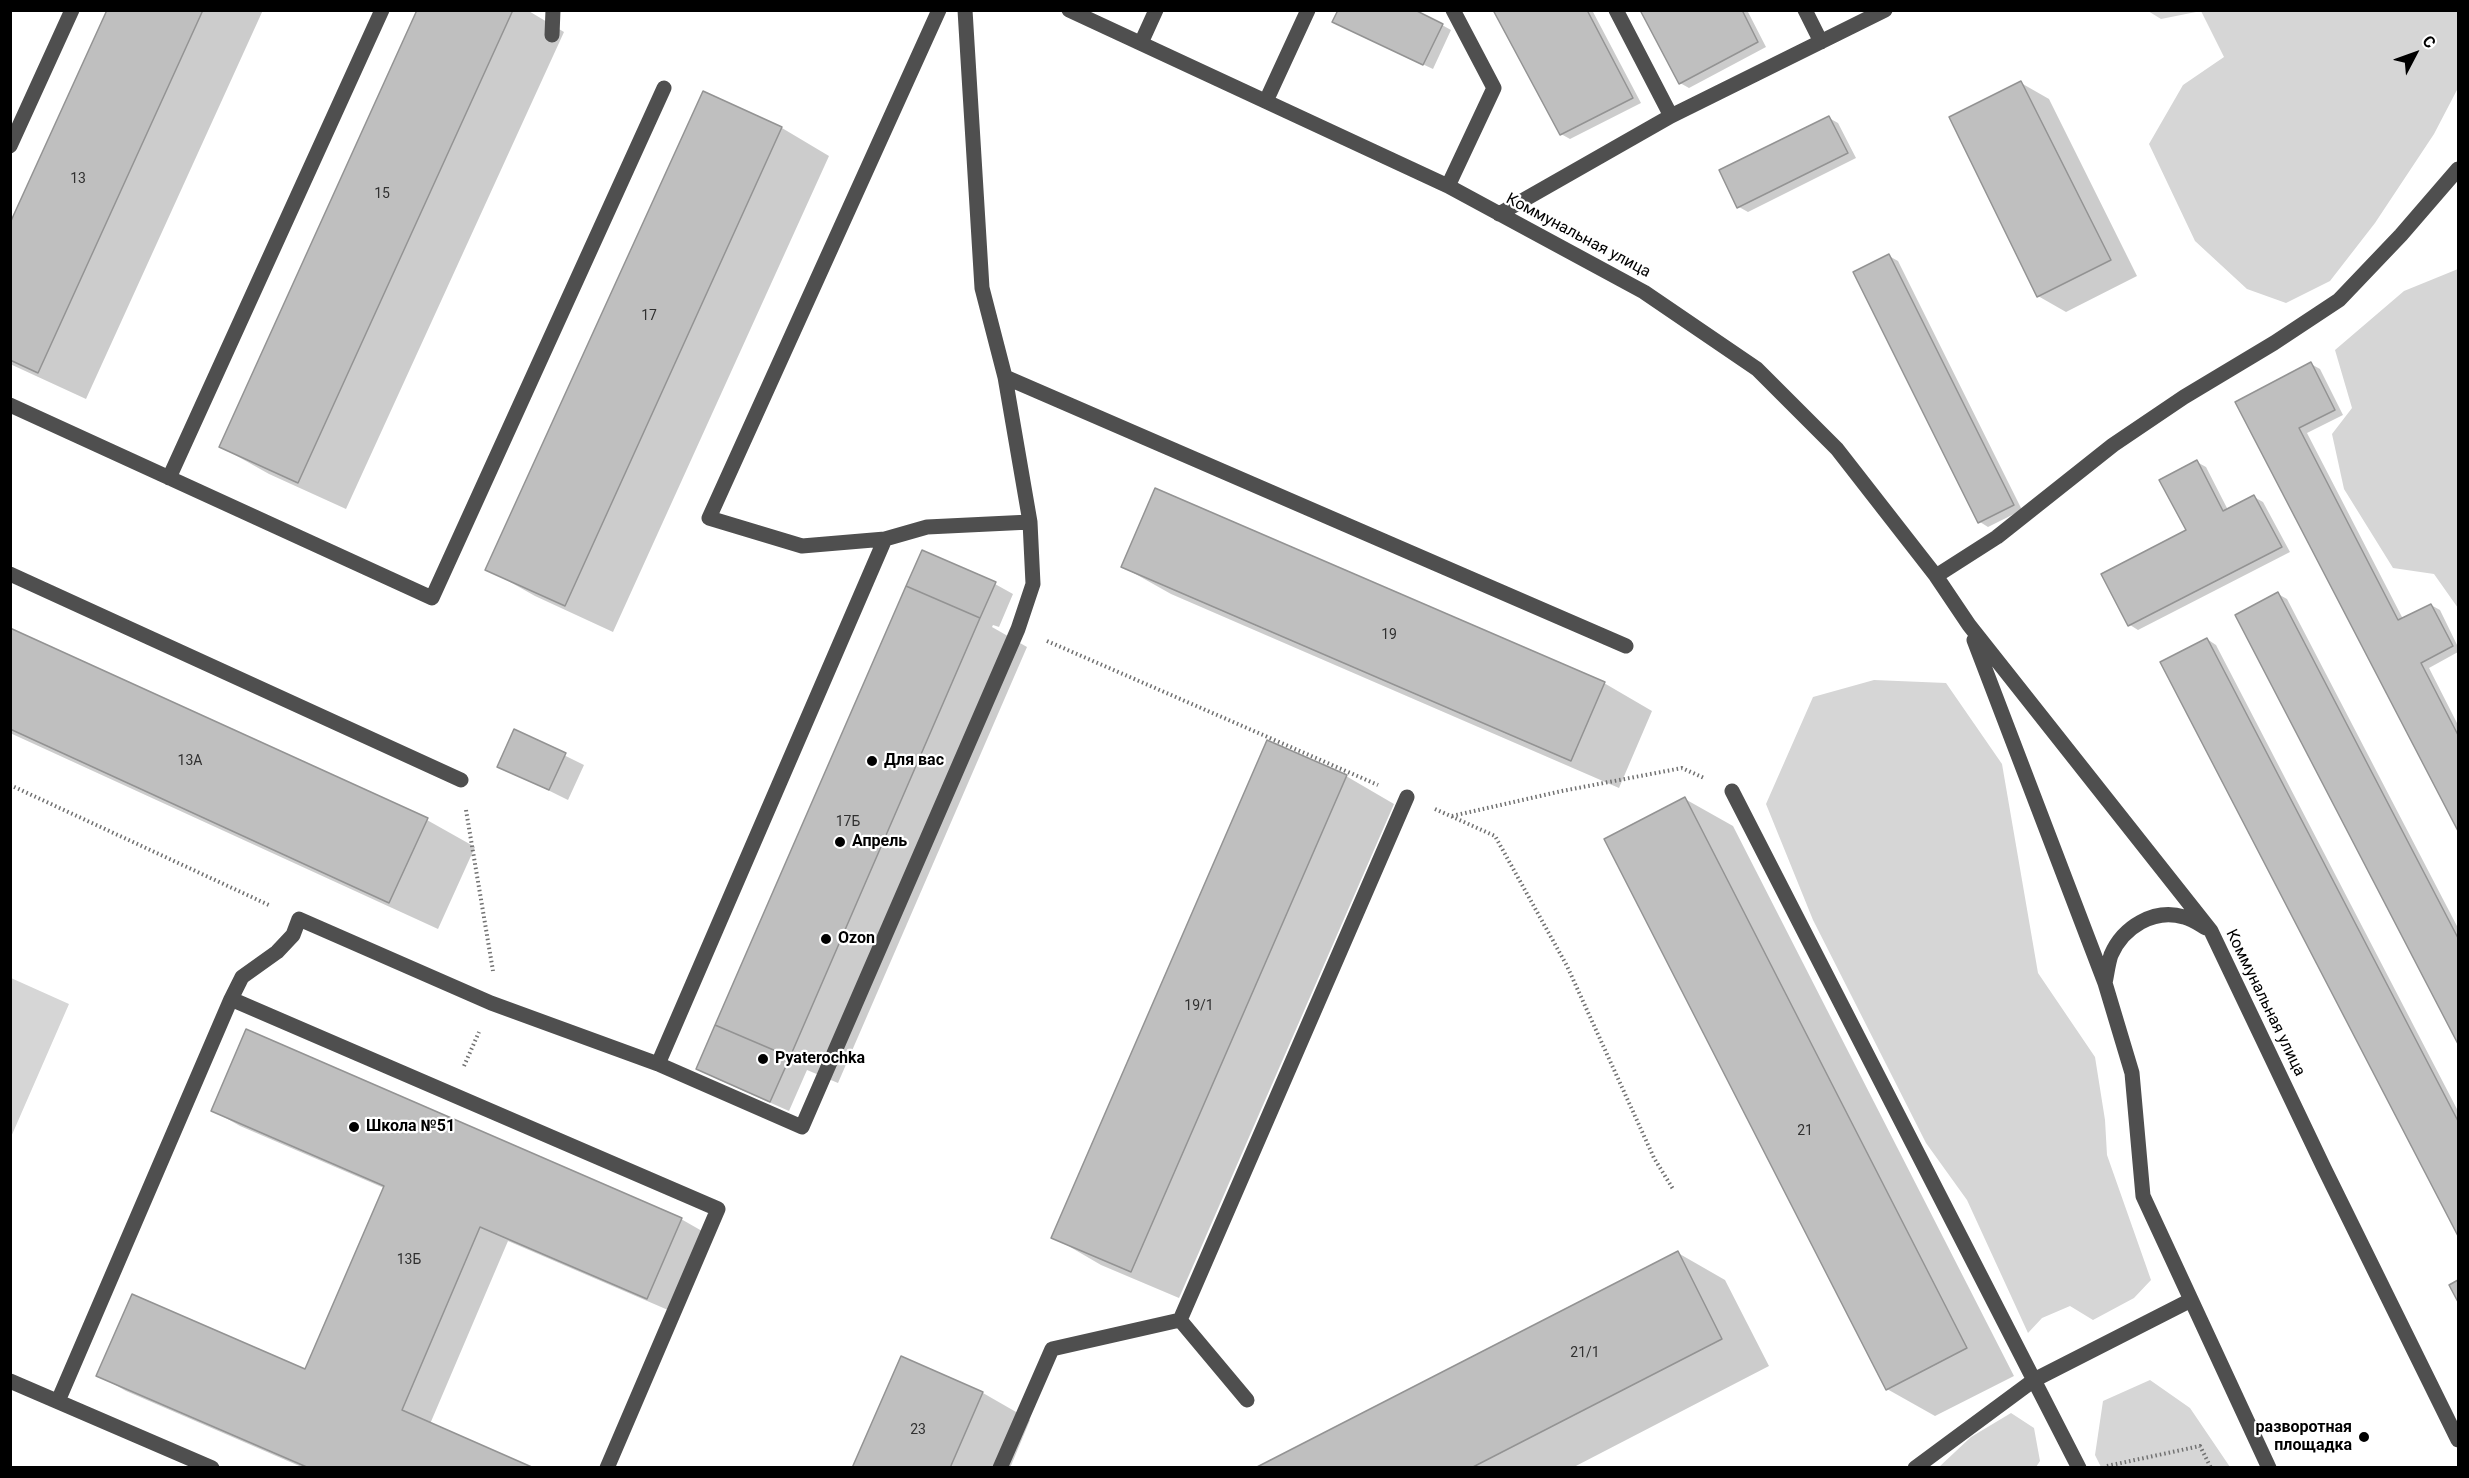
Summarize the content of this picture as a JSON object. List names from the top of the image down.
{
  "streets": {
    "street": ["Коммунальная улица"]
  },
  "places": [
    "Для вас",
    "Апрель",
    "Ozon",
    "Pyaterochka",
    "Школа №51",
    "разворотная площадка"
  ],
  "house_numbers": [
    "13",
    "15",
    "17",
    "19",
    "13А",
    "17Б",
    "19/1",
    "21",
    "13Б",
    "21/1",
    "23"
  ],
  "north": "top right"
}
